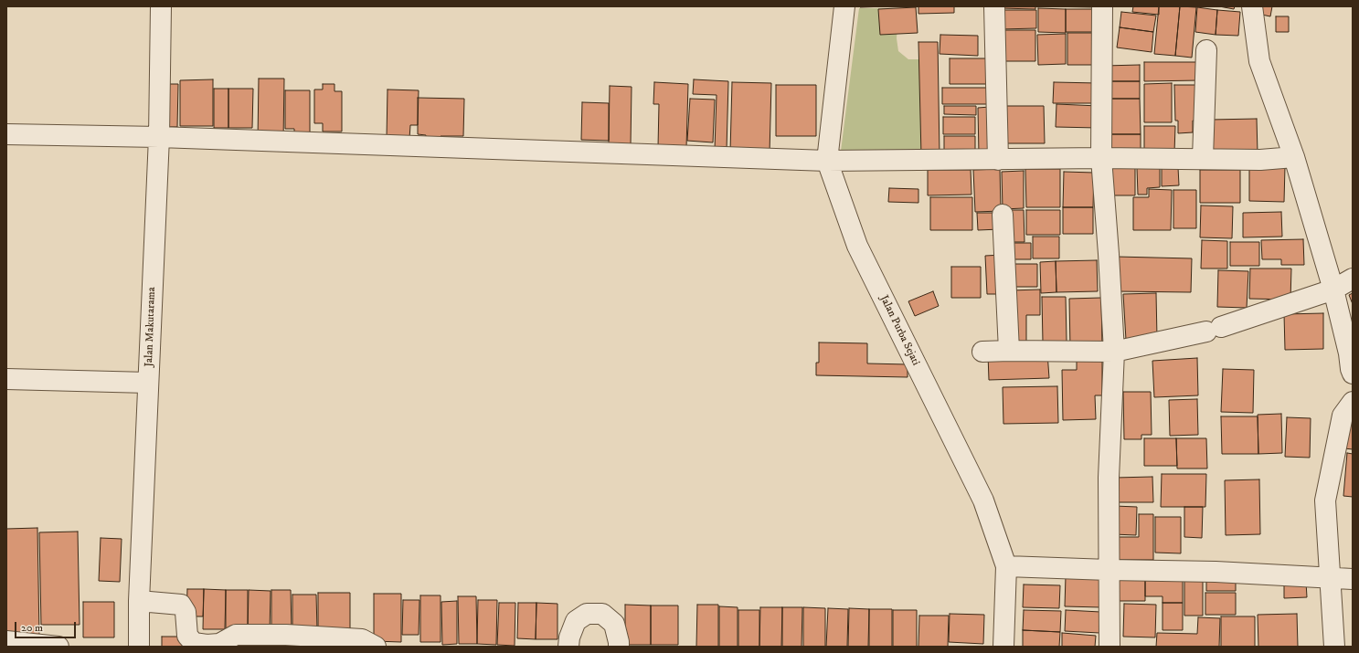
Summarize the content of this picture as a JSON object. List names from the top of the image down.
{
  "streets": {
    "street": ["Jalan Makutarama", "Jalan Purba Sejati"]
  },
  "scale_bar": "20 m"
}
